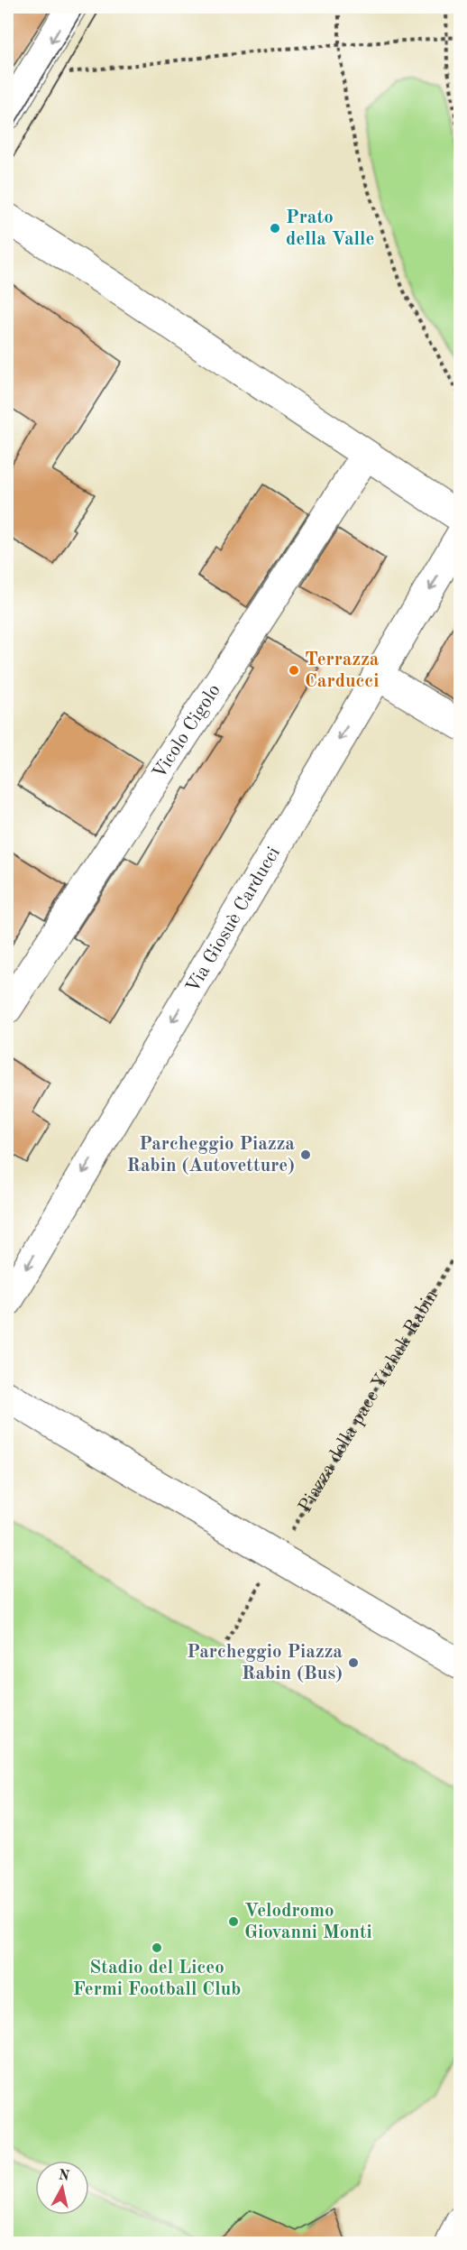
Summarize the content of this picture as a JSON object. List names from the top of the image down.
{
  "streets": {
    "street": ["Vicolo Cigolo", "Via Giosuè Carducci"],
    "path": ["Piazza della pace Ytzhak Rabin"]
  },
  "one_way": ["Via Giosuè Carducci"],
  "places": [
    "Prato della Valle",
    "Terrazza Carducci",
    "Parcheggio Piazza Rabin (Autovetture)",
    "Parcheggio Piazza Rabin (Bus)",
    "Velodromo Giovanni Monti",
    "Stadio del Liceo Fermi Football Club"
  ],
  "north": "top"
}
